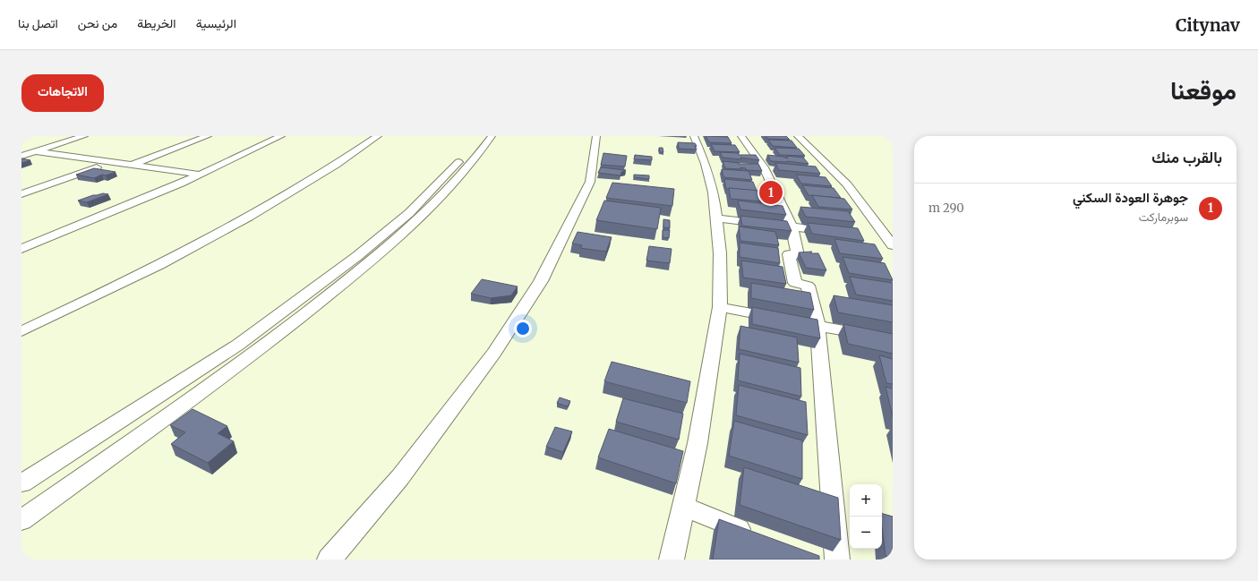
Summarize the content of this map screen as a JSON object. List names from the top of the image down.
{
  "page": {
    "header": "Citynav",
    "nav": [
      "الرئيسية",
      "الخريطة",
      "من نحن",
      "اتصل بنا"
    ],
    "title": "موقعنا",
    "buttons": "الاتجاهات",
    "heading": "بالقرب منك",
    "pins": "1",
    "list": [
      {
        "mark": "1",
        "name": "جوهرة العودة السكني",
        "note": "سوبرماركت",
        "value": "290 m"
      }
    ],
    "map_buttons": ["+", "−"]
  }
}
